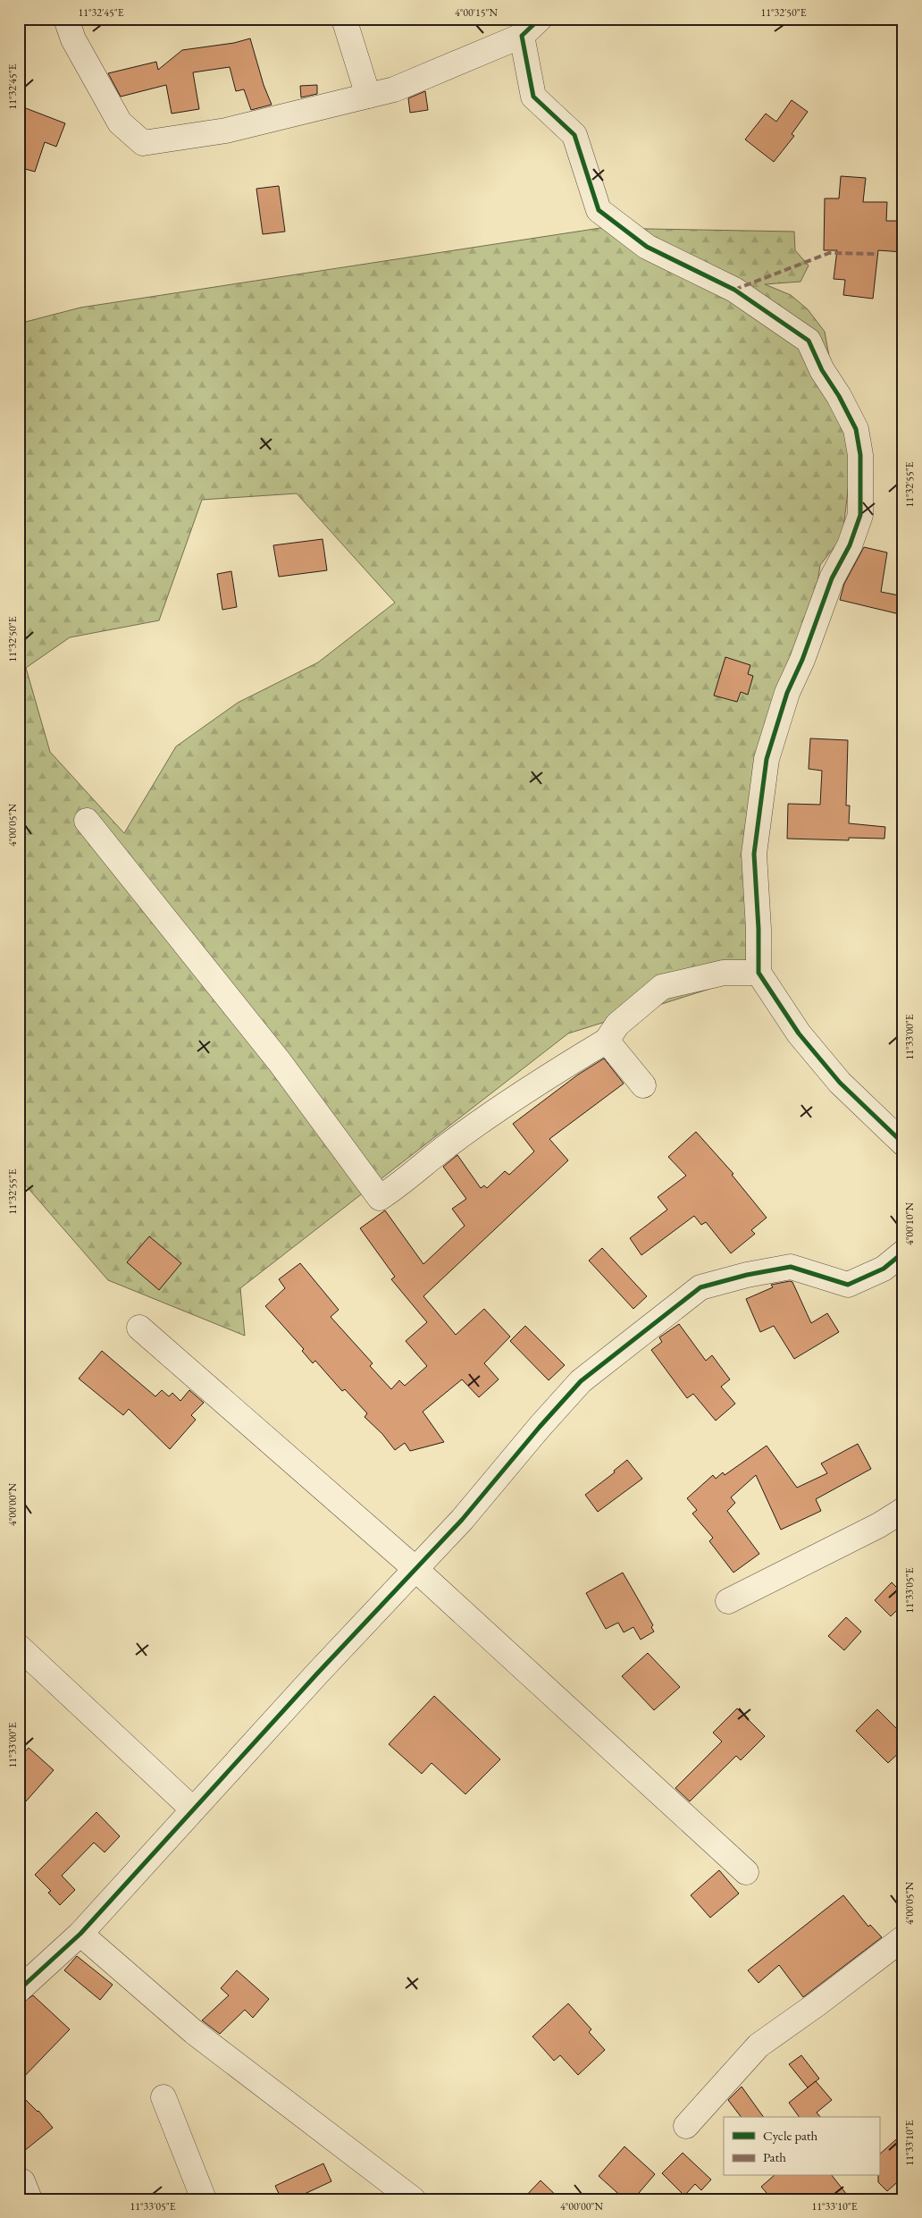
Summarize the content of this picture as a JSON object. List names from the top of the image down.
{
  "legend": ["Cycle path", "Path"],
  "coordinates": [
    "11°32'45\"E",
    "4°00'15\"N",
    "11°32'50\"E",
    "11°32'55\"E",
    "4°00'05\"N",
    "11°33'00\"E",
    "4°00'10\"N",
    "4°00'00\"N",
    "11°33'05\"E",
    "11°33'10\"E"
  ]
}
